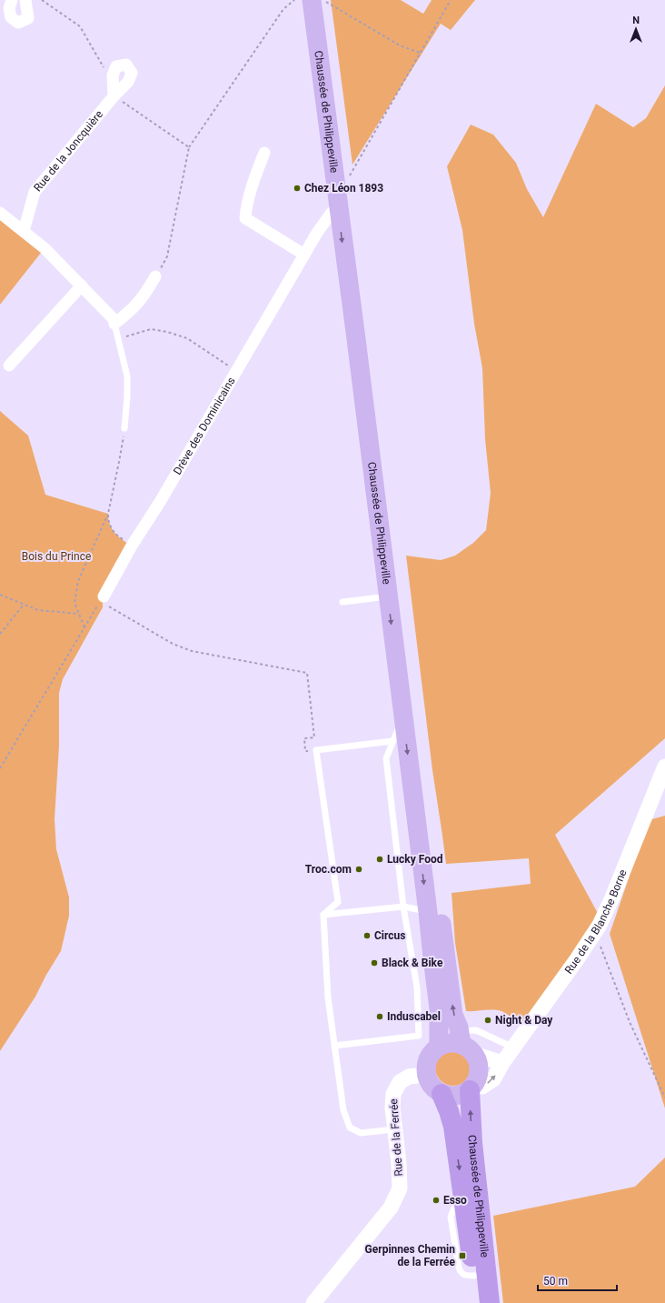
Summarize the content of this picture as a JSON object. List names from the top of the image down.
{
  "streets": {
    "highway": ["Chaussée de Philippeville"],
    "street": [
      "Rue de la Joncquière",
      "Drève des Dominicains",
      "Rue de la Blanche Borne",
      "Rue de la Ferrée"
    ]
  },
  "crossings": [
    ["Chaussée de Philippeville", "Drève des Dominicains"],
    ["Chaussée de Philippeville", "Rue de la Blanche Borne"],
    ["Chaussée de Philippeville", "Rue de la Ferrée"],
    ["Rue de la Blanche Borne", "Rue de la Ferrée"]
  ],
  "parks": ["Bois du Prince"],
  "places": {
    "other": [
      "Chez Léon 1893",
      "Lucky Food",
      "Troc.com",
      "Circus",
      "Black & Bike",
      "Induscabel",
      "Night & Day",
      "Esso"
    ],
    "transit": ["Gerpinnes Chemin de la Ferrée"]
  },
  "scale_bar": "50 m",
  "north": "top"
}
